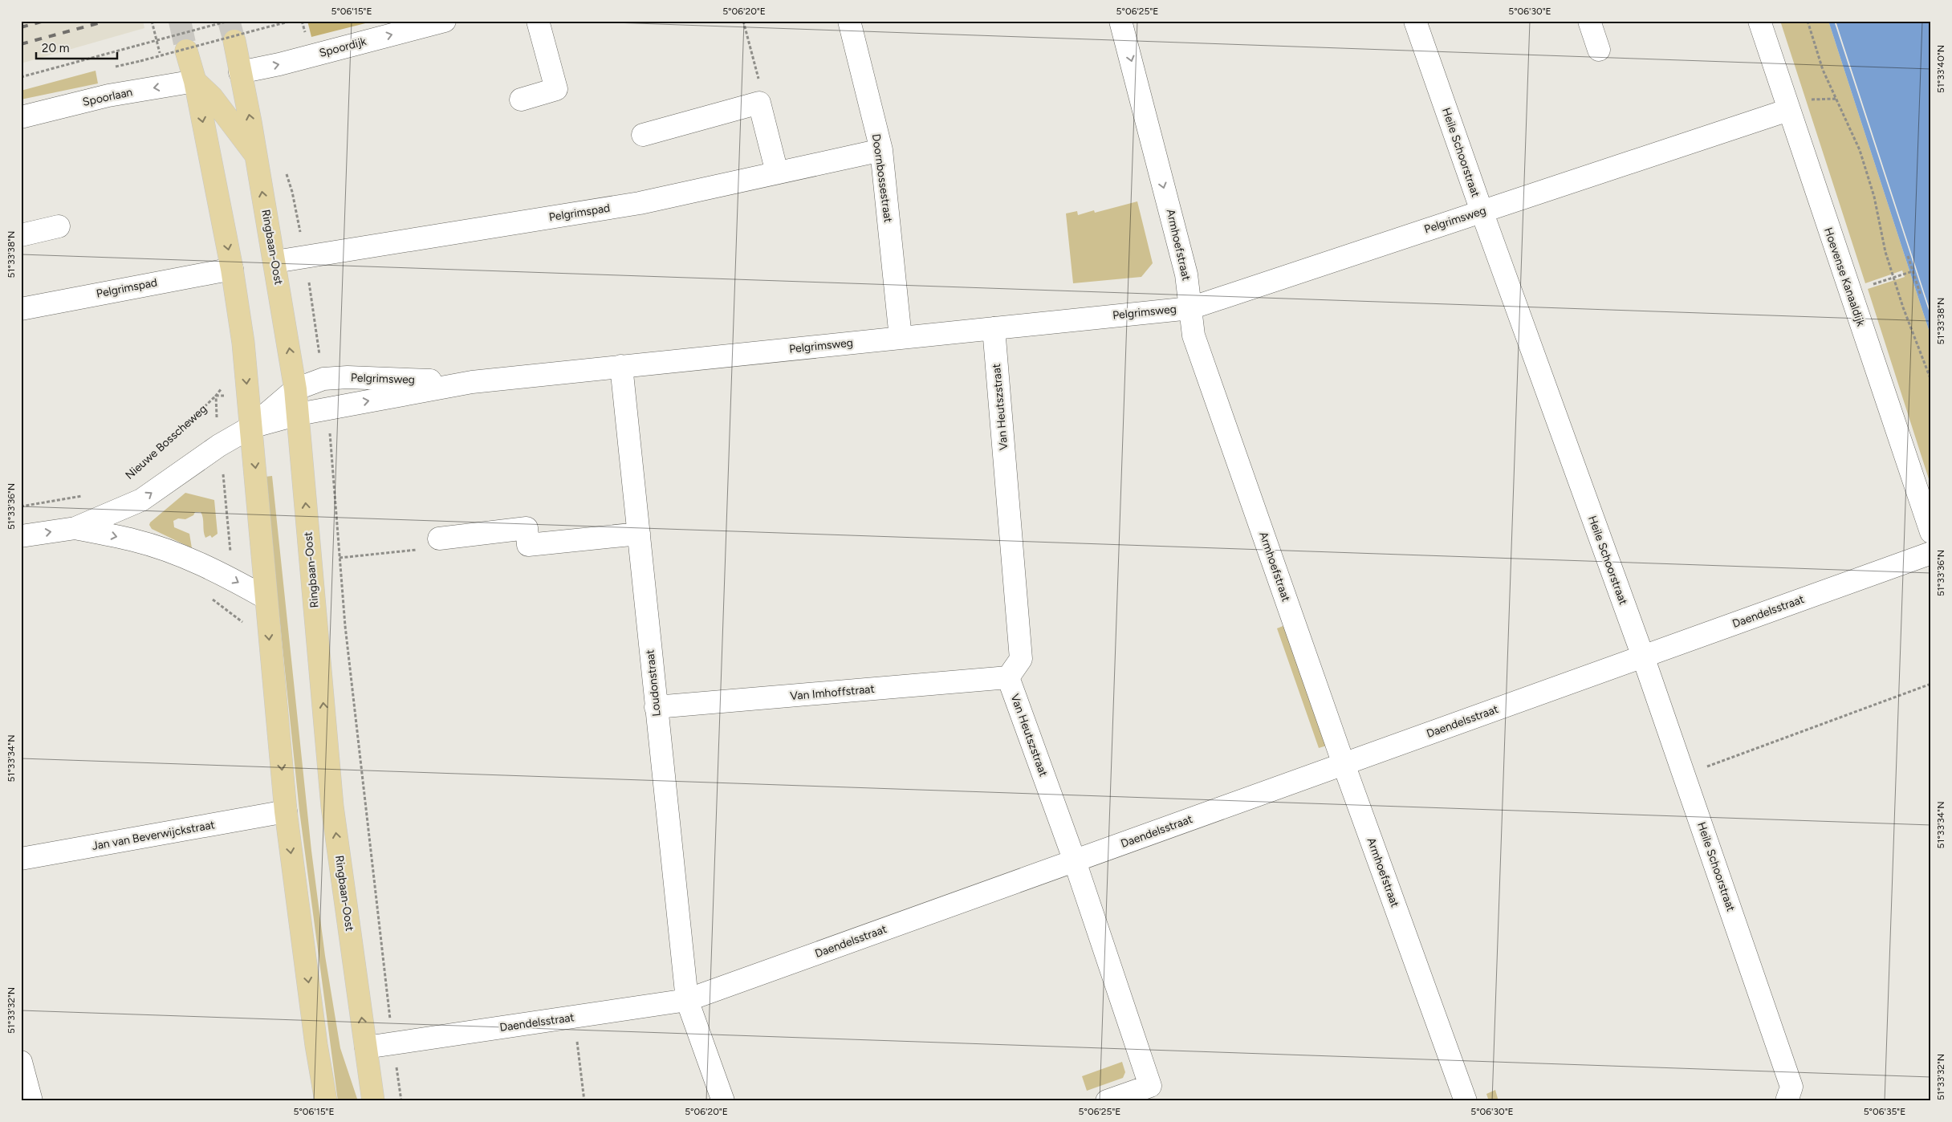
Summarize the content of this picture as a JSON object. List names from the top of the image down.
{
  "streets": {
    "main road": ["Ringbaan-Oost"],
    "street": [
      "Spoordijk",
      "Spoorlaan",
      "Heile Schoorstraat",
      "Doornbossestraat",
      "Pelgrimspad",
      "Pelgrimsweg",
      "Armhoefstraat",
      "Hoevense Kanaaldijk",
      "Van Heutszstraat",
      "Daendelsstraat",
      "Loudonstraat",
      "Van Imhoffstraat",
      "Jan van Beverwijckstraat"
    ],
    "path": ["Nieuwe Bosscheweg"]
  },
  "crossings": [
    ["Spoordijk", "Ringbaan-Oost"],
    ["Heile Schoorstraat", "Pelgrimsweg"],
    ["Heile Schoorstraat", "Daendelsstraat"],
    ["Doornbossestraat", "Pelgrimspad"],
    ["Doornbossestraat", "Pelgrimsweg"],
    ["Pelgrimspad", "Ringbaan-Oost"],
    ["Pelgrimsweg", "Armhoefstraat"],
    ["Pelgrimsweg", "Ringbaan-Oost"],
    ["Pelgrimsweg", "Hoevense Kanaaldijk"],
    ["Pelgrimsweg", "Van Heutszstraat"],
    ["Pelgrimsweg", "Loudonstraat"],
    ["Armhoefstraat", "Daendelsstraat"],
    ["Ringbaan-Oost", "Daendelsstraat"],
    ["Van Heutszstraat", "Daendelsstraat"],
    ["Van Heutszstraat", "Van Imhoffstraat"],
    ["Daendelsstraat", "Loudonstraat"],
    ["Loudonstraat", "Van Imhoffstraat"]
  ],
  "one_way": ["Spoordijk", "Spoorlaan"],
  "scale_bar": "20 m",
  "coordinates": [
    "5°06'15\"E",
    "5°06'20\"E",
    "5°06'25\"E",
    "5°06'30\"E",
    "51°33'40\"N",
    "51°33'38\"N",
    "51°33'36\"N",
    "51°33'34\"N",
    "51°33'32\"N",
    "5°06'35\"E"
  ]
}
